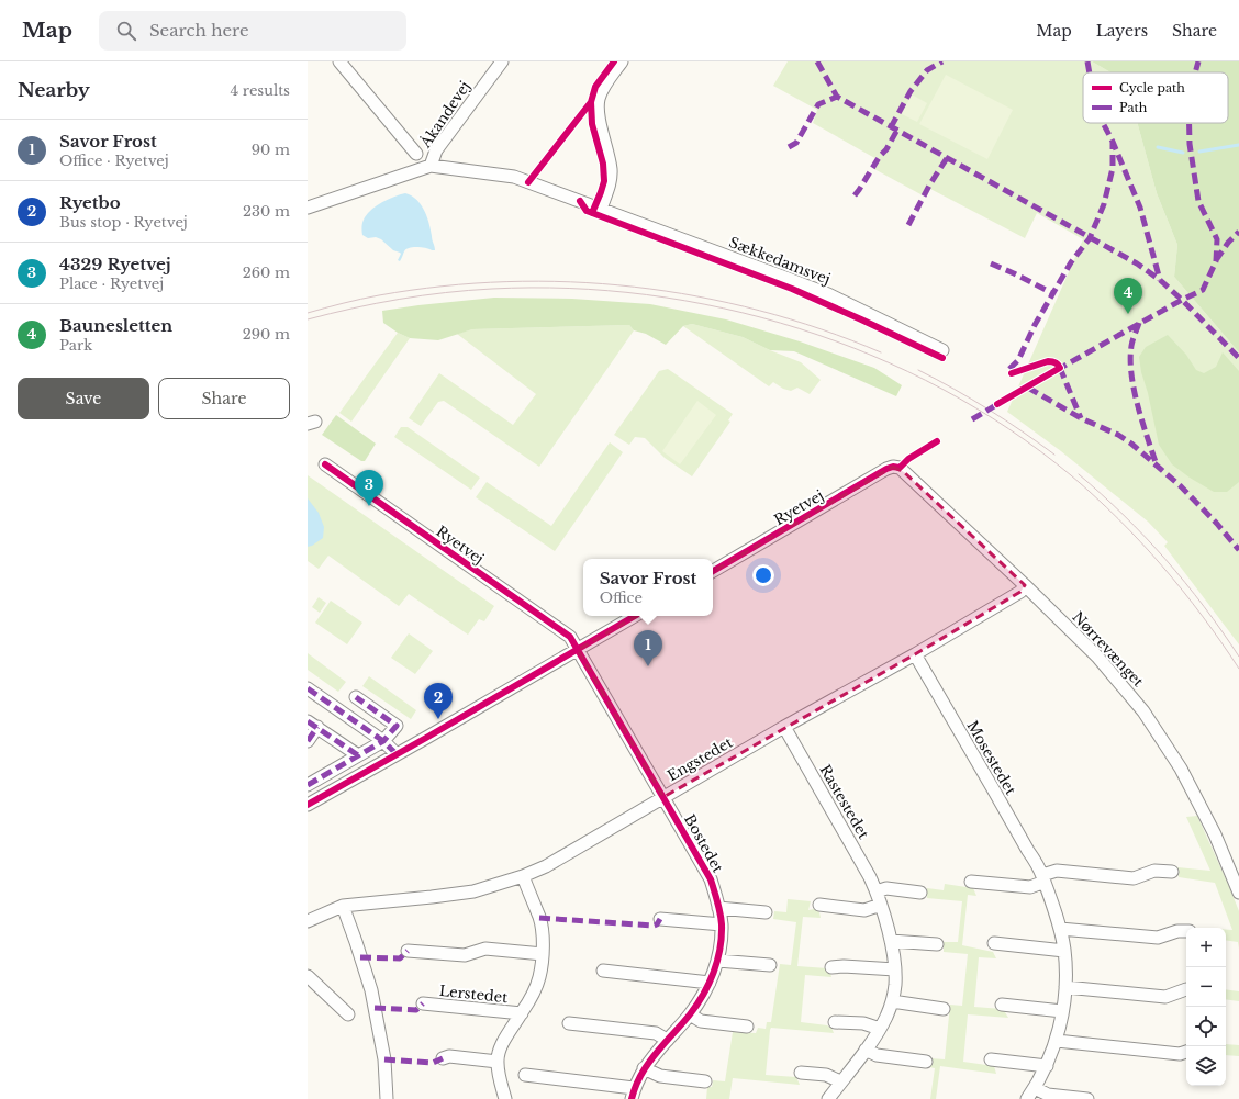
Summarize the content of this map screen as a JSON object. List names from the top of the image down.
{
  "streets": {
    "street": [
      "Åkandevej",
      "Sækkedamsvej",
      "Ryetvej",
      "Nørrevænget",
      "Mosestedet",
      "Engstedet",
      "Rastestedet",
      "Bostedet",
      "Lerstedet"
    ]
  },
  "crossings": [
    ["Åkandevej", "Sækkedamsvej"],
    ["Ryetvej", "Nørrevænget"],
    ["Ryetvej", "Bostedet"],
    ["Nørrevænget", "Engstedet"],
    ["Mosestedet", "Engstedet"],
    ["Engstedet", "Rastestedet"],
    ["Engstedet", "Bostedet"],
    ["Engstedet", "Lerstedet"]
  ],
  "legend": ["Cycle path", "Path"],
  "page": {
    "header": "Map",
    "search": "Search here",
    "nav": ["Map", "Layers", "Share"],
    "heading": ["Nearby", "4 results"],
    "list": [
      {
        "mark": "1",
        "name": "Savor Frost",
        "note": "Office · Ryetvej",
        "value": "90 m"
      },
      {
        "mark": "2",
        "name": "Ryetbo",
        "note": "Bus stop · Ryetvej",
        "value": "230 m"
      },
      {
        "mark": "3",
        "name": "4329 Ryetvej",
        "note": "Place · Ryetvej",
        "value": "260 m"
      },
      {
        "mark": "4",
        "name": "Baunesletten",
        "note": "Park",
        "value": "290 m"
      }
    ],
    "pins": [
      "4",
      "3",
      "1",
      "2"
    ],
    "buttons": ["Save", "Share"],
    "popup": ["Savor Frost", "Office"],
    "map_buttons": ["+", "−"]
  }
}
